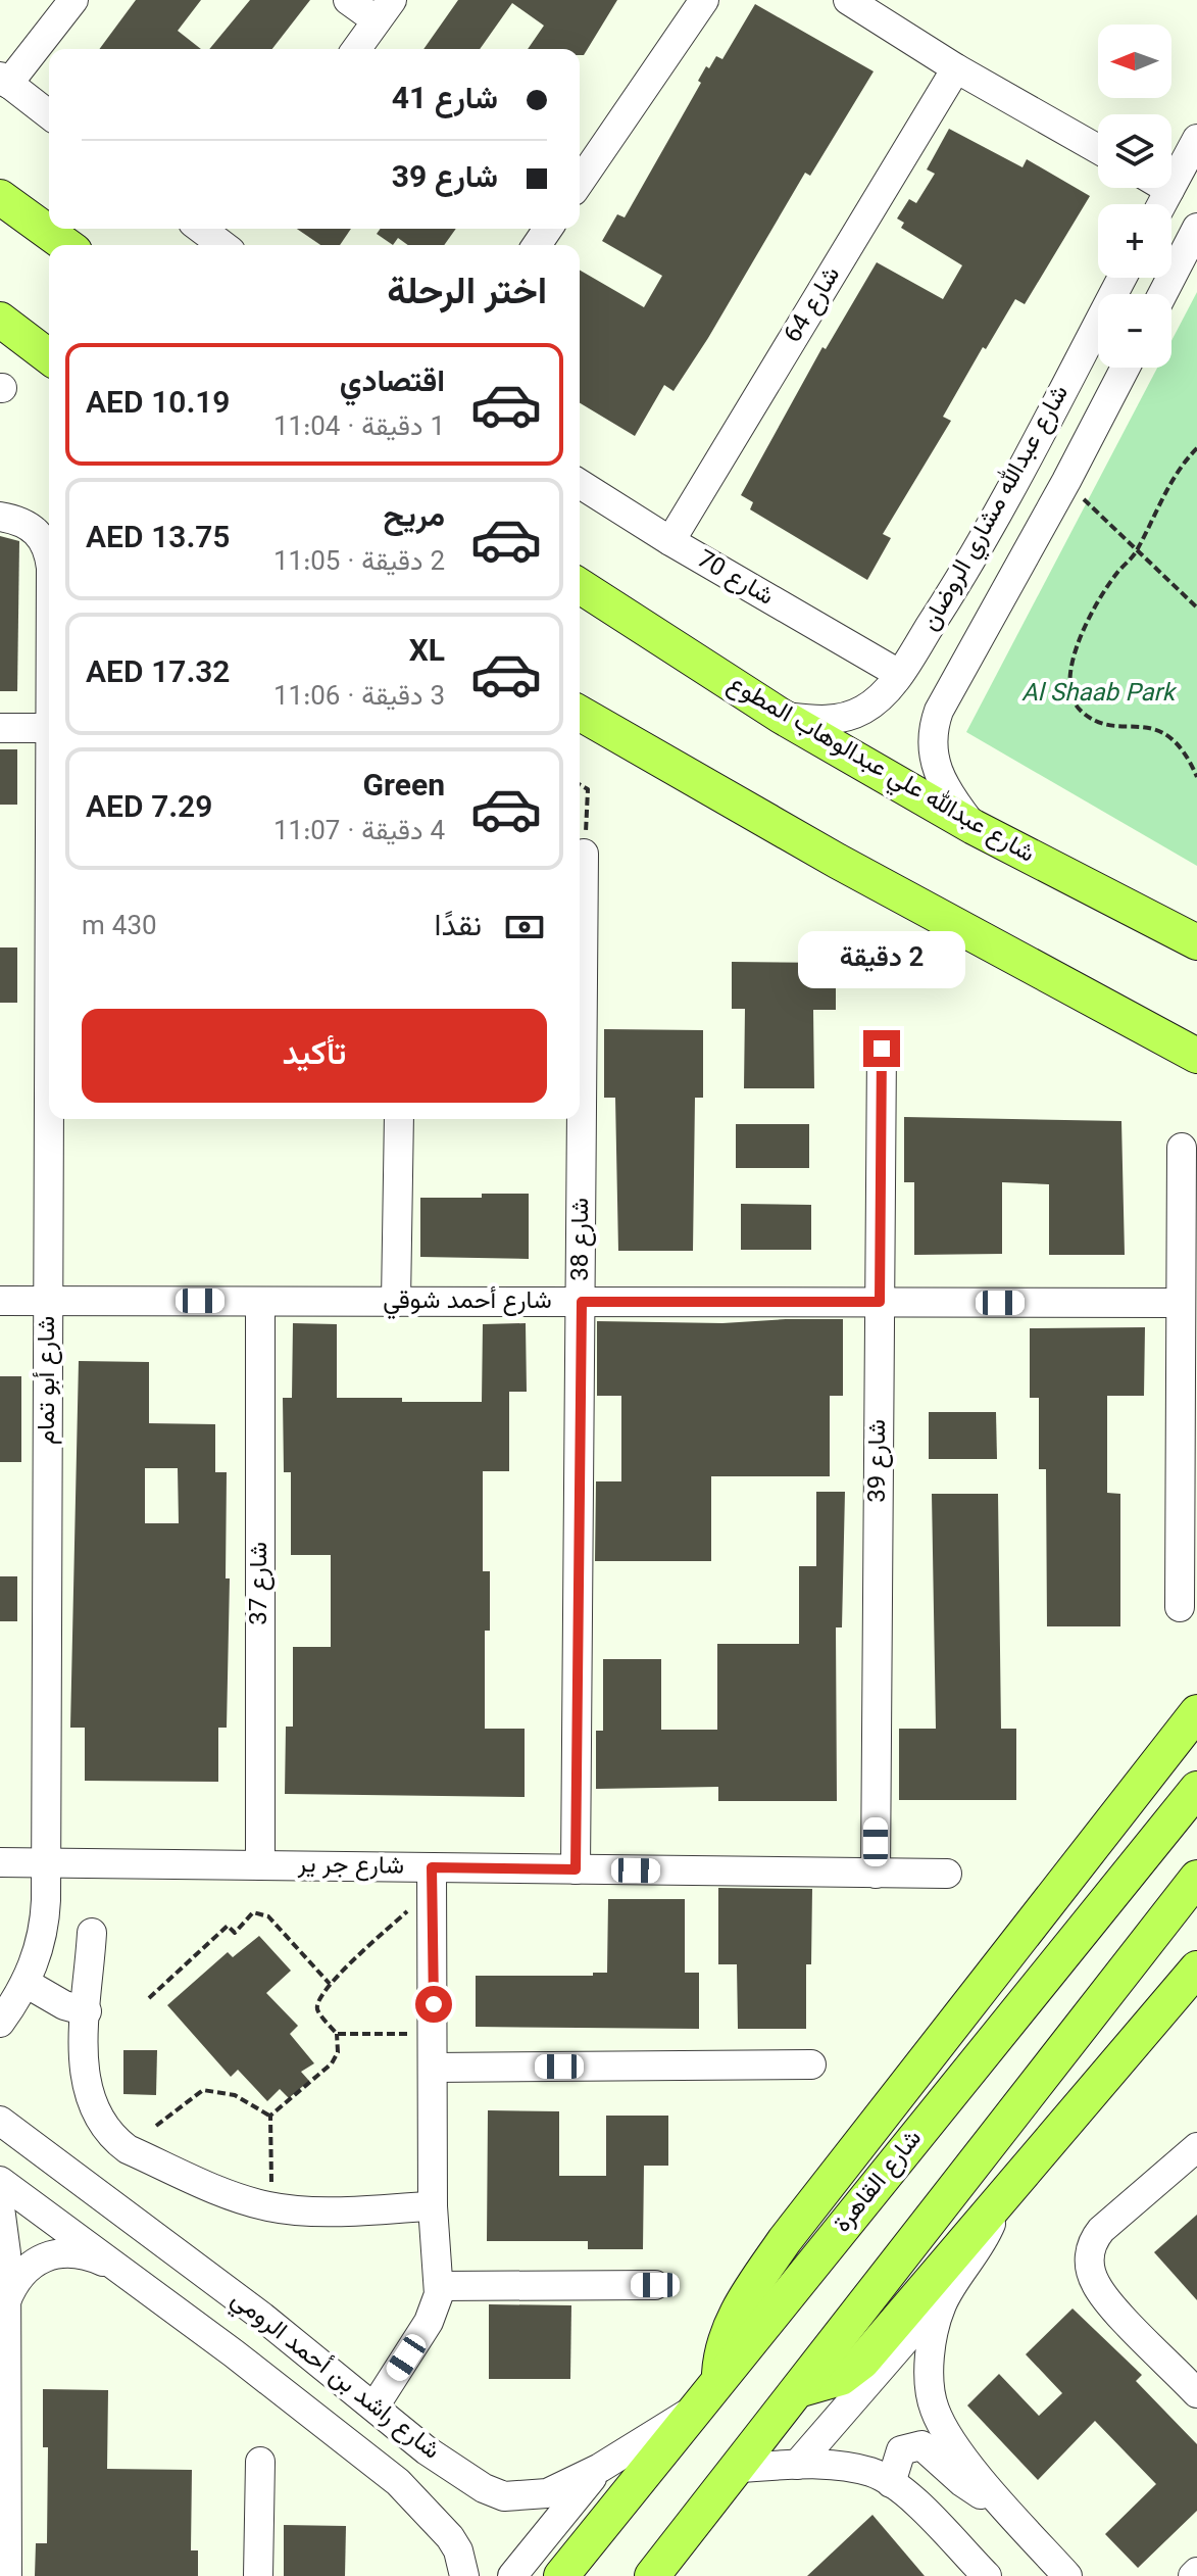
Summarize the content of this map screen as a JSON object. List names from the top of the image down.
{
  "streets": {
    "main road": ["شارع عبدالله علي عبدالوهاب المطوع", "شارع القاهرة"],
    "street": [
      "شارع 64",
      "شارع عبدالله مشاري الروضان",
      "شارع 70",
      "شارع 38",
      "شارع أحمد شوقي",
      "شارع أبو تمام",
      "شارع 39",
      "شارع 37",
      "شارع جر ير",
      "شارع راشد بن أحمد الرومي"
    ]
  },
  "crossings": [
    ["شارع 64", "شارع 70"],
    ["شارع عبدالله مشاري الروضان", "شارع 70"],
    ["شارع عبدالله مشاري الروضان", "شارع عبدالله علي عبدالوهاب المطوع"],
    ["شارع 38", "شارع أحمد شوقي"],
    ["شارع 38", "شارع جر ير"],
    ["شارع أحمد شوقي", "شارع أبو تمام"],
    ["شارع أحمد شوقي", "شارع 39"],
    ["شارع أحمد شوقي", "شارع 37"],
    ["شارع أبو تمام", "شارع جر ير"],
    ["شارع 39", "شارع جر ير"],
    ["شارع 37", "شارع جر ير"],
    ["شارع القاهرة", "شارع راشد بن أحمد الرومي"]
  ],
  "parks": ["Al Shaab Park"],
  "north": "left",
  "page": {
    "map_buttons": ["+", "−"],
    "banner": ["شارع 41", "شارع 39"],
    "heading": "اختر الرحلة",
    "list": [
      {
        "name": "اقتصادي",
        "note": "1 دقيقة · 11:04",
        "value": "AED 10.19"
      },
      {
        "name": "مريح",
        "note": "2 دقيقة · 11:05",
        "value": "AED 13.75"
      },
      {
        "name": "XL",
        "note": "3 دقيقة · 11:06",
        "value": "AED 17.32"
      },
      {
        "name": "Green",
        "note": "4 دقيقة · 11:07",
        "value": "AED 7.29"
      }
    ],
    "pay": ["نقدًا", "430 m"],
    "bubble": "2 دقيقة",
    "buttons": "تأكيد"
  }
}
